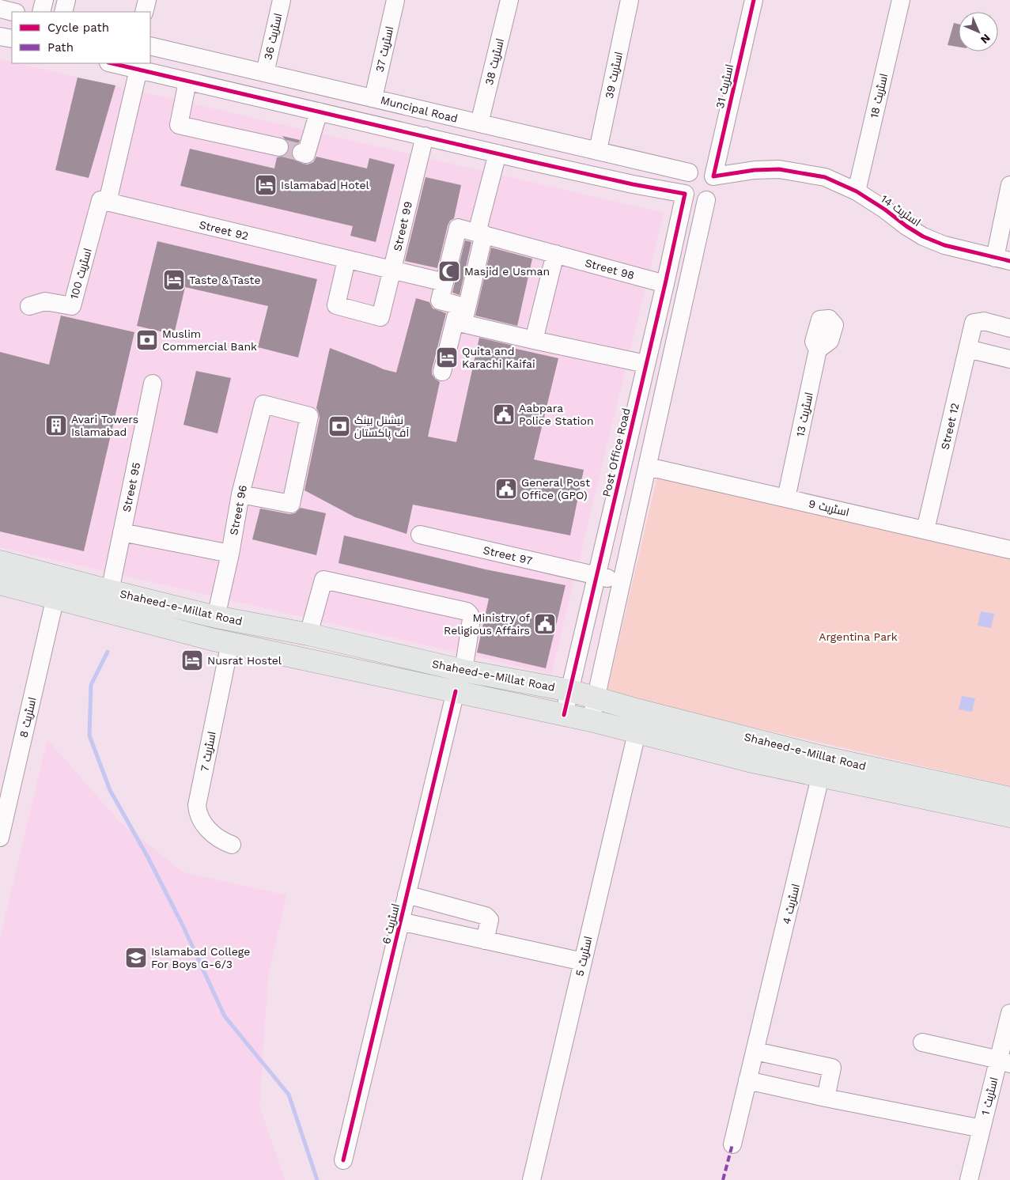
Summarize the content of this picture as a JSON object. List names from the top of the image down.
{
  "streets": {
    "main road": ["Shaheed-e-Millat Road"],
    "street": [
      "اسٹریٹ 36",
      "اسٹریٹ 37",
      "اسٹریٹ 38",
      "اسٹریٹ 39",
      "اسٹریٹ 31",
      "اسٹریٹ 18",
      "Muncipal Road",
      "اسٹریٹ 14",
      "Street 99",
      "Street 92",
      "Street 98",
      "اسٹریٹ 100",
      "اسٹریٹ 13",
      "Street 12",
      "Post Office Road",
      "Street 95",
      "اسٹریٹ 9",
      "Street 96",
      "Street 97",
      "اسٹریٹ 8",
      "اسٹریٹ 7",
      "اسٹریٹ 4",
      "اسٹریٹ 6",
      "اسٹریٹ 5",
      "اسٹریٹ 1"
    ]
  },
  "crossings": [
    ["اسٹریٹ 36", "Muncipal Road"],
    ["اسٹریٹ 37", "Muncipal Road"],
    ["اسٹریٹ 38", "Muncipal Road"],
    ["اسٹریٹ 39", "Muncipal Road"],
    ["اسٹریٹ 31", "Muncipal Road"],
    ["اسٹریٹ 31", "اسٹریٹ 14"],
    ["اسٹریٹ 31", "Post Office Road"],
    ["اسٹریٹ 18", "اسٹریٹ 14"],
    ["Muncipal Road", "اسٹریٹ 14"],
    ["Muncipal Road", "Post Office Road"],
    ["اسٹریٹ 14", "Post Office Road"],
    ["Street 99", "Street 92"],
    ["Street 92", "Street 98"],
    ["Street 92", "اسٹریٹ 100"],
    ["Street 98", "Post Office Road"],
    ["اسٹریٹ 13", "اسٹریٹ 9"],
    ["Street 12", "اسٹریٹ 9"],
    ["Post Office Road", "Street 97"],
    ["Post Office Road", "Shaheed-e-Millat Road"],
    ["Street 95", "Shaheed-e-Millat Road"],
    ["Street 96", "Shaheed-e-Millat Road"],
    ["Shaheed-e-Millat Road", "اسٹریٹ 8"],
    ["Shaheed-e-Millat Road", "اسٹریٹ 7"],
    ["Shaheed-e-Millat Road", "اسٹریٹ 4"],
    ["Shaheed-e-Millat Road", "اسٹریٹ 6"],
    ["Shaheed-e-Millat Road", "اسٹریٹ 5"]
  ],
  "parks": ["Argentina Park"],
  "places": {
    "hotel": [
      "Islamabad Hotel",
      "Taste & Taste",
      "Quita and Karachi Kaifai",
      "Nusrat Hostel"
    ],
    "mosque": ["Masjid e Usman"],
    "bank": ["Muslim Commercial Bank", "نیشنل بینک آف پاکستان"],
    "public building": ["Aabpara Police Station", "General Post Office (GPO)", "Ministry of Religious Affairs"],
    "building": ["Avari Towers Islamabad"],
    "school or university": ["Islamabad College For Boys G-6/3"]
  },
  "legend": ["Cycle path", "Path"],
  "north": "bottom right"
}
